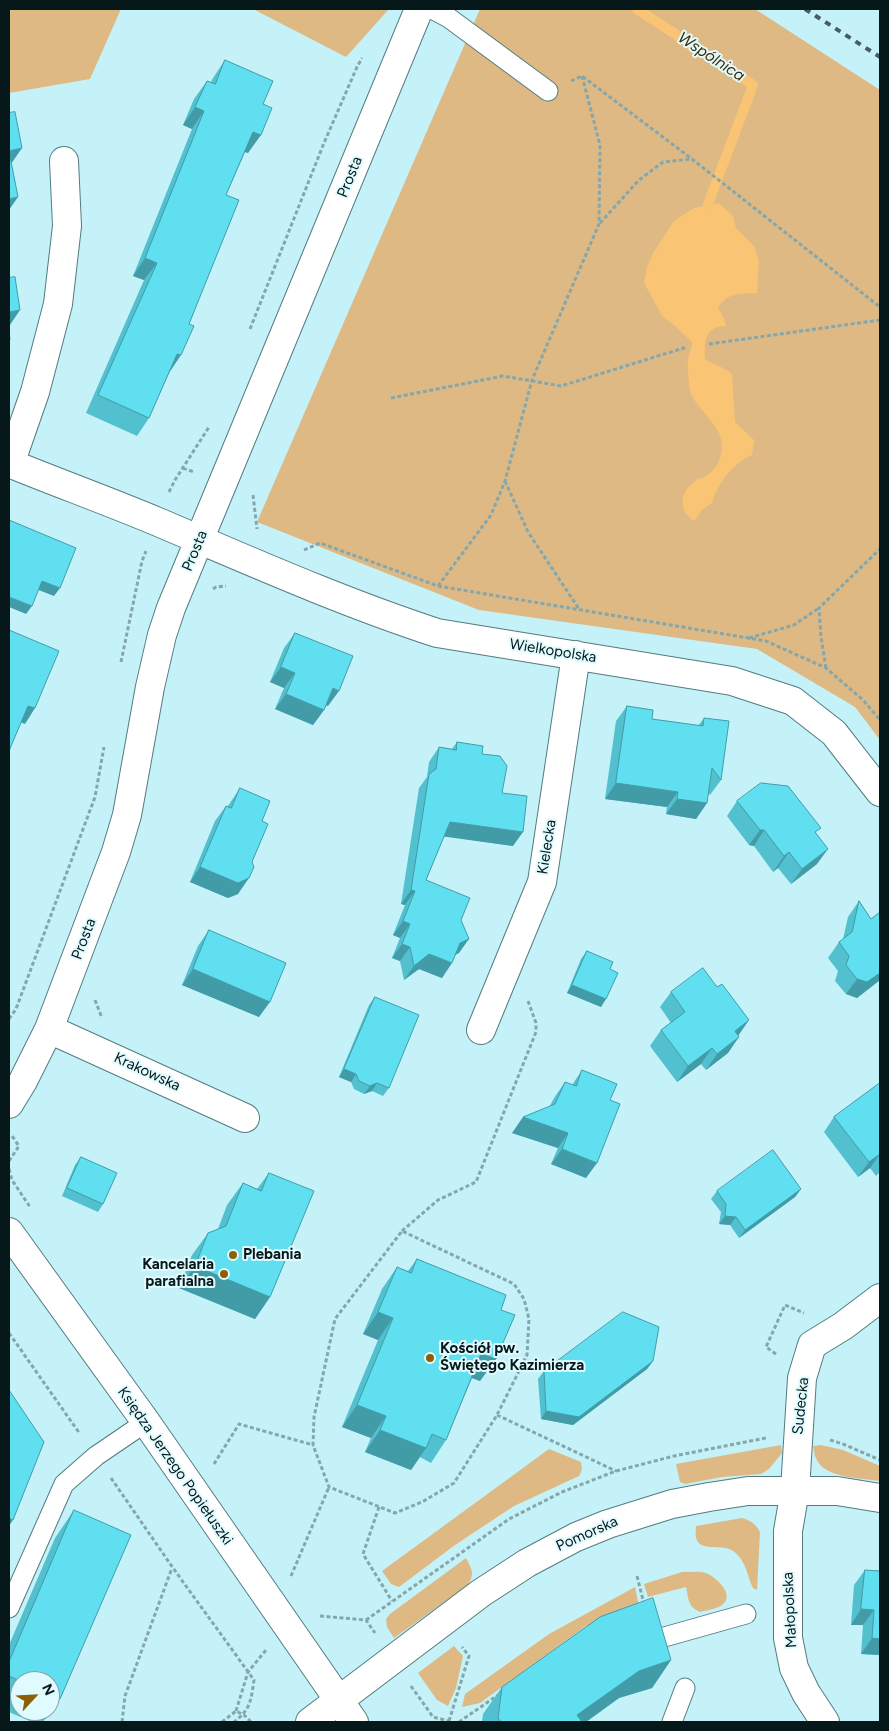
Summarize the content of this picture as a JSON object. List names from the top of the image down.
{
  "streets": {
    "street": [
      "Prosta",
      "Wielkopolska",
      "Kielecka",
      "Krakowska",
      "Sudecka",
      "Księdza Jerzego Popiełuszki",
      "Pomorska",
      "Małopolska"
    ]
  },
  "crossings": [
    ["Prosta", "Wielkopolska"],
    ["Prosta", "Krakowska"],
    ["Wielkopolska", "Kielecka"],
    ["Sudecka", "Pomorska"],
    ["Sudecka", "Małopolska"],
    ["Księdza Jerzego Popiełuszki", "Pomorska"],
    ["Pomorska", "Małopolska"]
  ],
  "water": ["Wspólnica"],
  "places": ["Plebania", "Kancelaria parafialna", "Kościół pw. Świętego Kazimierza"],
  "north": "top right"
}
